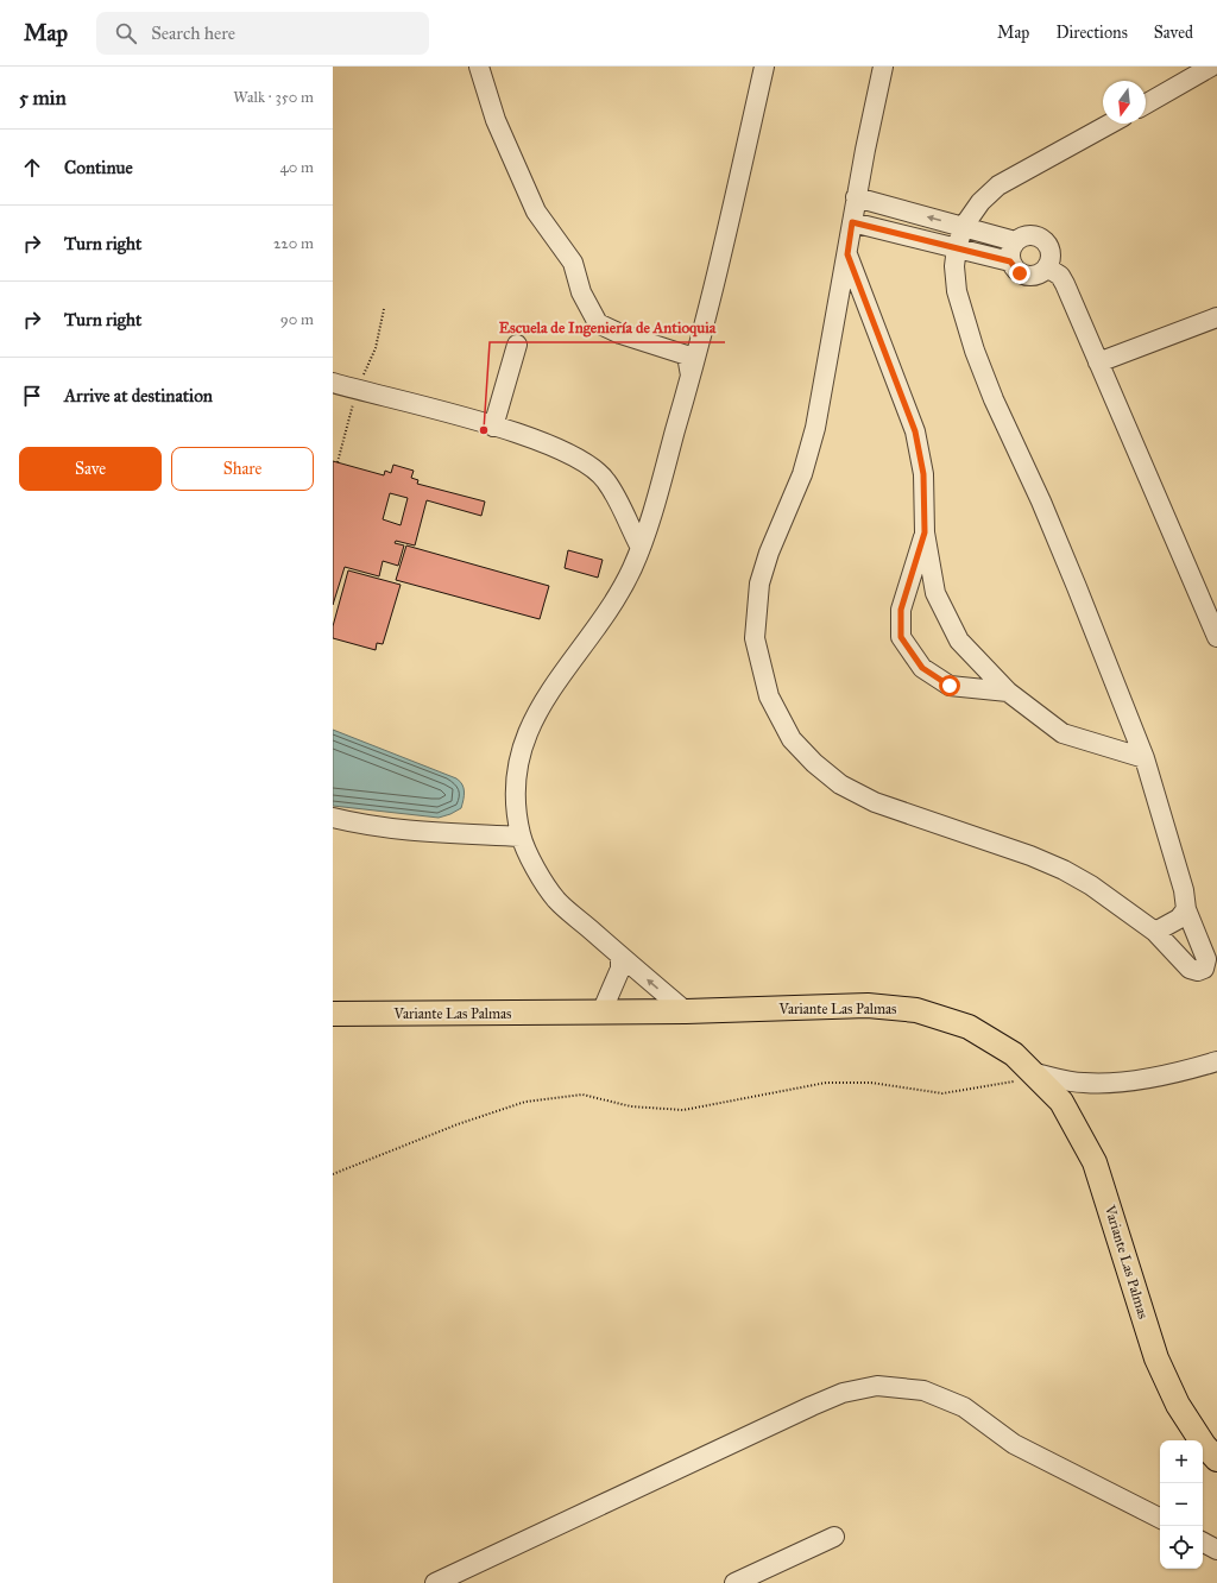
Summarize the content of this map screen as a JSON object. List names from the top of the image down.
{
  "streets": {
    "main road": ["Variante Las Palmas"]
  },
  "places": ["Escuela de Ingeniería de Antioquia"],
  "north": "bottom",
  "page": {
    "header": "Map",
    "search": "Search here",
    "nav": ["Map", "Directions", "Saved"],
    "heading": ["5 min", "Walk · 350 m"],
    "list": [
      ["Continue", "40 m"],
      ["Turn right", "220 m"],
      ["Turn right", "90 m"],
      "Arrive at destination"
    ],
    "buttons": ["Save", "Share"],
    "map_buttons": ["+", "−"]
  }
}
